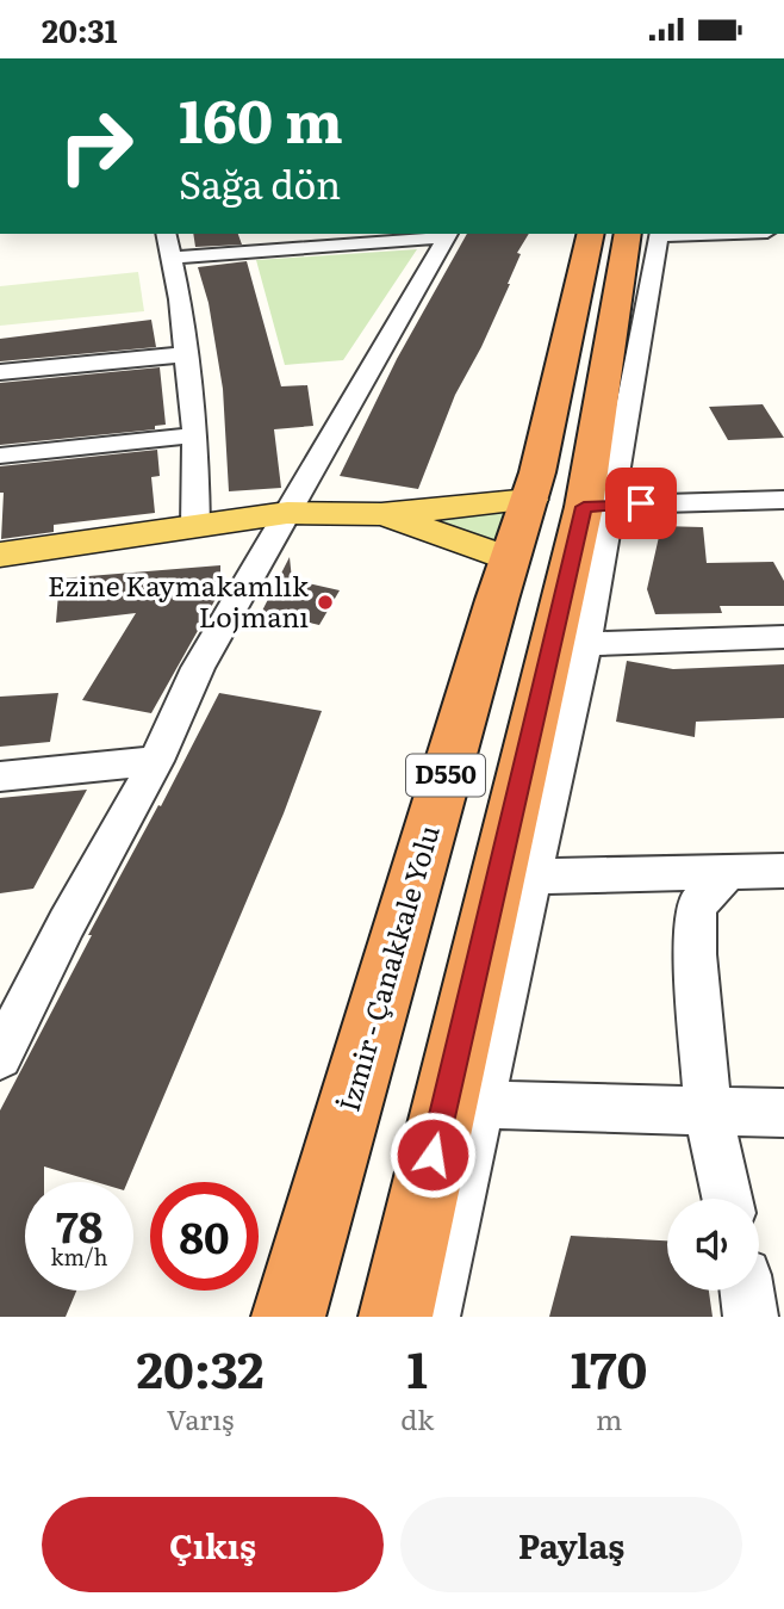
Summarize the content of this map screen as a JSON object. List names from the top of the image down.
{
  "streets": {
    "highway": ["D550", "İzmir - Çanakkale Yolu"]
  },
  "places": ["Ezine Kaymakamlık Lojmanı"],
  "page": {
    "status": "20:31",
    "turn": ["160 m", "Sağa dön"],
    "speed": "78 km/h",
    "limit": "80",
    "eta": [
      "20:32",
      "Varış",
      "1",
      "dk",
      "170",
      "m"
    ],
    "buttons": ["Çıkış", "Paylaş"]
  }
}
